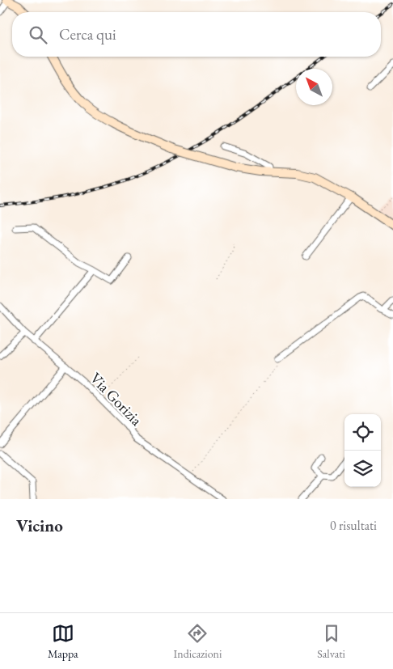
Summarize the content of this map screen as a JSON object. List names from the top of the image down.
{
  "streets": {
    "street": ["Via Gorizia"]
  },
  "north": "top left",
  "page": {
    "search": "Cerca qui",
    "heading": ["Vicino", "0 risultati"],
    "nav": ["Mappa", "Indicazioni", "Salvati"]
  }
}
